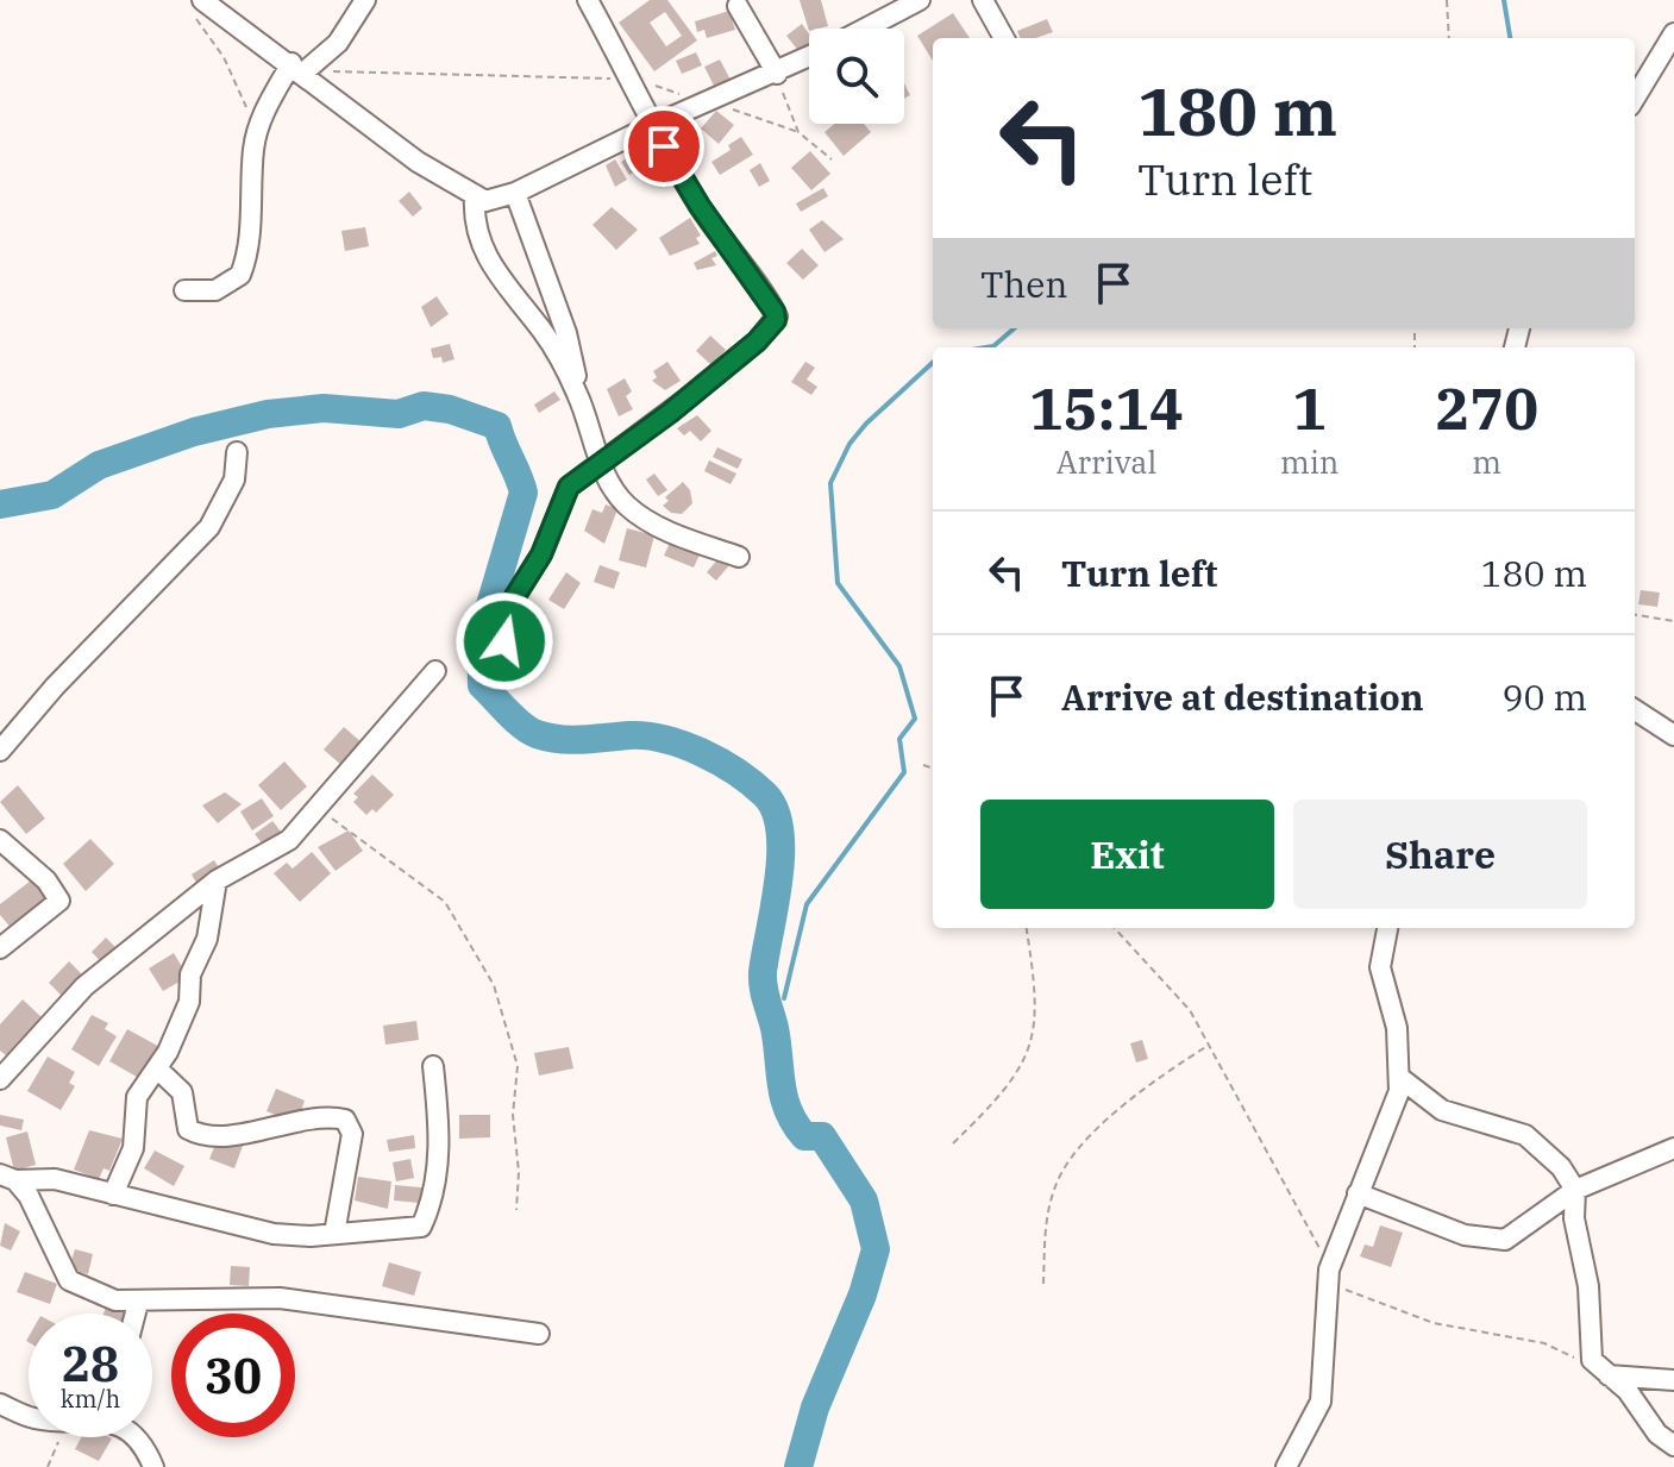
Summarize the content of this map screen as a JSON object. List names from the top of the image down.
{
  "page": {
    "turn": ["180 m", "Turn left"],
    "then": "Then",
    "eta": [
      "15:14",
      "Arrival",
      "1",
      "min",
      "270",
      "m"
    ],
    "list": [
      {
        "name": "Turn left",
        "value": "180 m"
      },
      {
        "name": "Arrive at destination",
        "value": "90 m"
      }
    ],
    "buttons": ["Exit", "Share"],
    "speed": "28 km/h",
    "limit": "30"
  }
}
